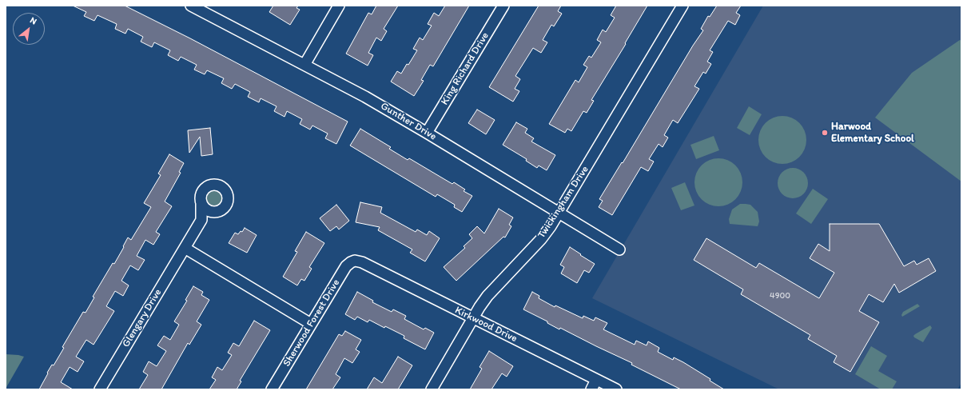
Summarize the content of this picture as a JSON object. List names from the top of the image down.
{
  "streets": {
    "street": [
      "King Richard Drive",
      "Gunther Drive",
      "Twickingham Drive",
      "Glengary Drive",
      "Sherwood Forest Drive",
      "Kirkwood Drive"
    ]
  },
  "crossings": [
    ["King Richard Drive", "Gunther Drive"],
    ["Gunther Drive", "Twickingham Drive"],
    ["Twickingham Drive", "Kirkwood Drive"],
    ["Sherwood Forest Drive", "Kirkwood Drive"]
  ],
  "places": ["Harwood Elementary School"],
  "house_numbers": ["4900"],
  "north": "top right"
}
